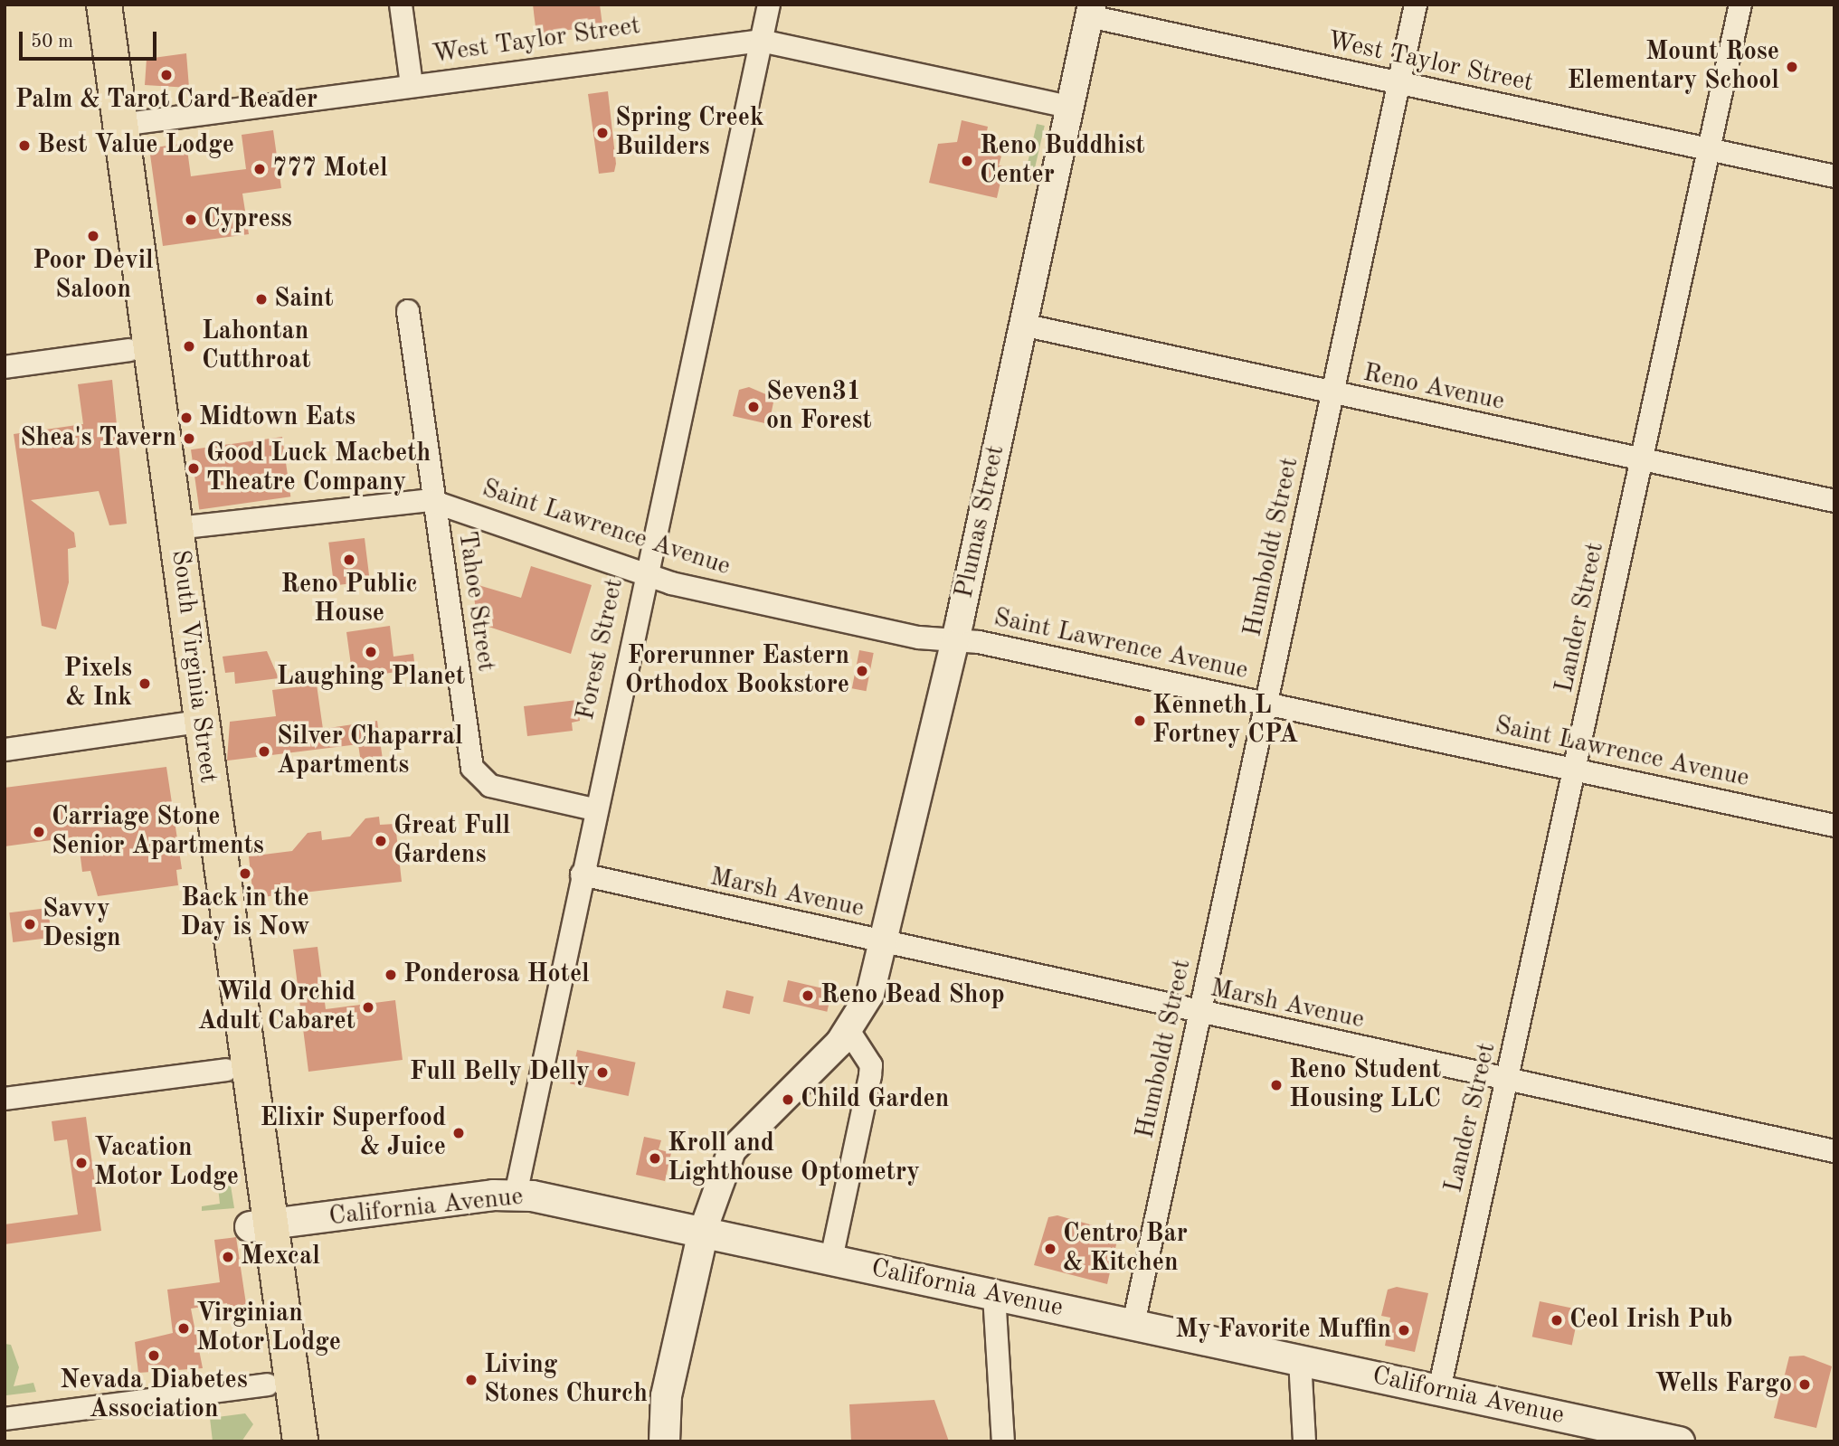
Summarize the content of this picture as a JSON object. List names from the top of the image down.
{
  "streets": {
    "main road": ["South Virginia Street", "California Avenue"],
    "street": [
      "West Taylor Street",
      "Reno Avenue",
      "Plumas Street",
      "Saint Lawrence Avenue",
      "Humboldt Street",
      "Tahoe Street",
      "Lander Street",
      "Forest Street",
      "Marsh Avenue"
    ]
  },
  "crossings": [
    ["West Taylor Street", "Plumas Street"],
    ["West Taylor Street", "Humboldt Street"],
    ["West Taylor Street", "Lander Street"],
    ["West Taylor Street", "Forest Street"],
    ["West Taylor Street", "South Virginia Street"],
    ["Reno Avenue", "Plumas Street"],
    ["Reno Avenue", "Humboldt Street"],
    ["Reno Avenue", "Lander Street"],
    ["Plumas Street", "Saint Lawrence Avenue"],
    ["Plumas Street", "Marsh Avenue"],
    ["Plumas Street", "California Avenue"],
    ["Saint Lawrence Avenue", "Humboldt Street"],
    ["Saint Lawrence Avenue", "Tahoe Street"],
    ["Saint Lawrence Avenue", "Lander Street"],
    ["Saint Lawrence Avenue", "Forest Street"],
    ["Saint Lawrence Avenue", "South Virginia Street"],
    ["Humboldt Street", "Marsh Avenue"],
    ["Humboldt Street", "California Avenue"],
    ["Tahoe Street", "Forest Street"],
    ["Lander Street", "Marsh Avenue"],
    ["Lander Street", "California Avenue"],
    ["Forest Street", "Marsh Avenue"],
    ["Forest Street", "California Avenue"],
    ["South Virginia Street", "California Avenue"]
  ],
  "places": [
    "Mount Rose Elementary School",
    "Palm & Tarot Card Reader",
    "Spring Creek Builders",
    "Best Value Lodge",
    "Reno Buddhist Center",
    "777 Motel",
    "Cypress",
    "Poor Devil Saloon",
    "Saint",
    "Lahontan Cutthroat",
    "Seven31 on Forest",
    "Midtown Eats",
    "Shea's Tavern",
    "Good Luck Macbeth Theatre Company",
    "Reno Public House",
    "Laughing Planet",
    "Forerunner Eastern Orthodox Bookstore",
    "Pixels & Ink",
    "Kenneth L Fortney CPA",
    "Silver Chaparral Apartments",
    "Carriage Stone Senior Apartments",
    "Great Full Gardens",
    "Back in the Day is Now",
    "Savvy Design",
    "Ponderosa Hotel",
    "Reno Bead Shop",
    "Wild Orchid Adult Cabaret",
    "Full Belly Delly",
    "Reno Student Housing LLC",
    "Child Garden",
    "Elixir Superfood & Juice",
    "Kroll and Lighthouse Optometry",
    "Vacation Motor Lodge",
    "Centro Bar & Kitchen",
    "Mexcal",
    "Ceol Irish Pub",
    "Virginian Motor Lodge",
    "My Favorite Muffin",
    "Nevada Diabetes Association",
    "Living Stones Church",
    "Wells Fargo"
  ],
  "scale_bar": "50 m"
}
